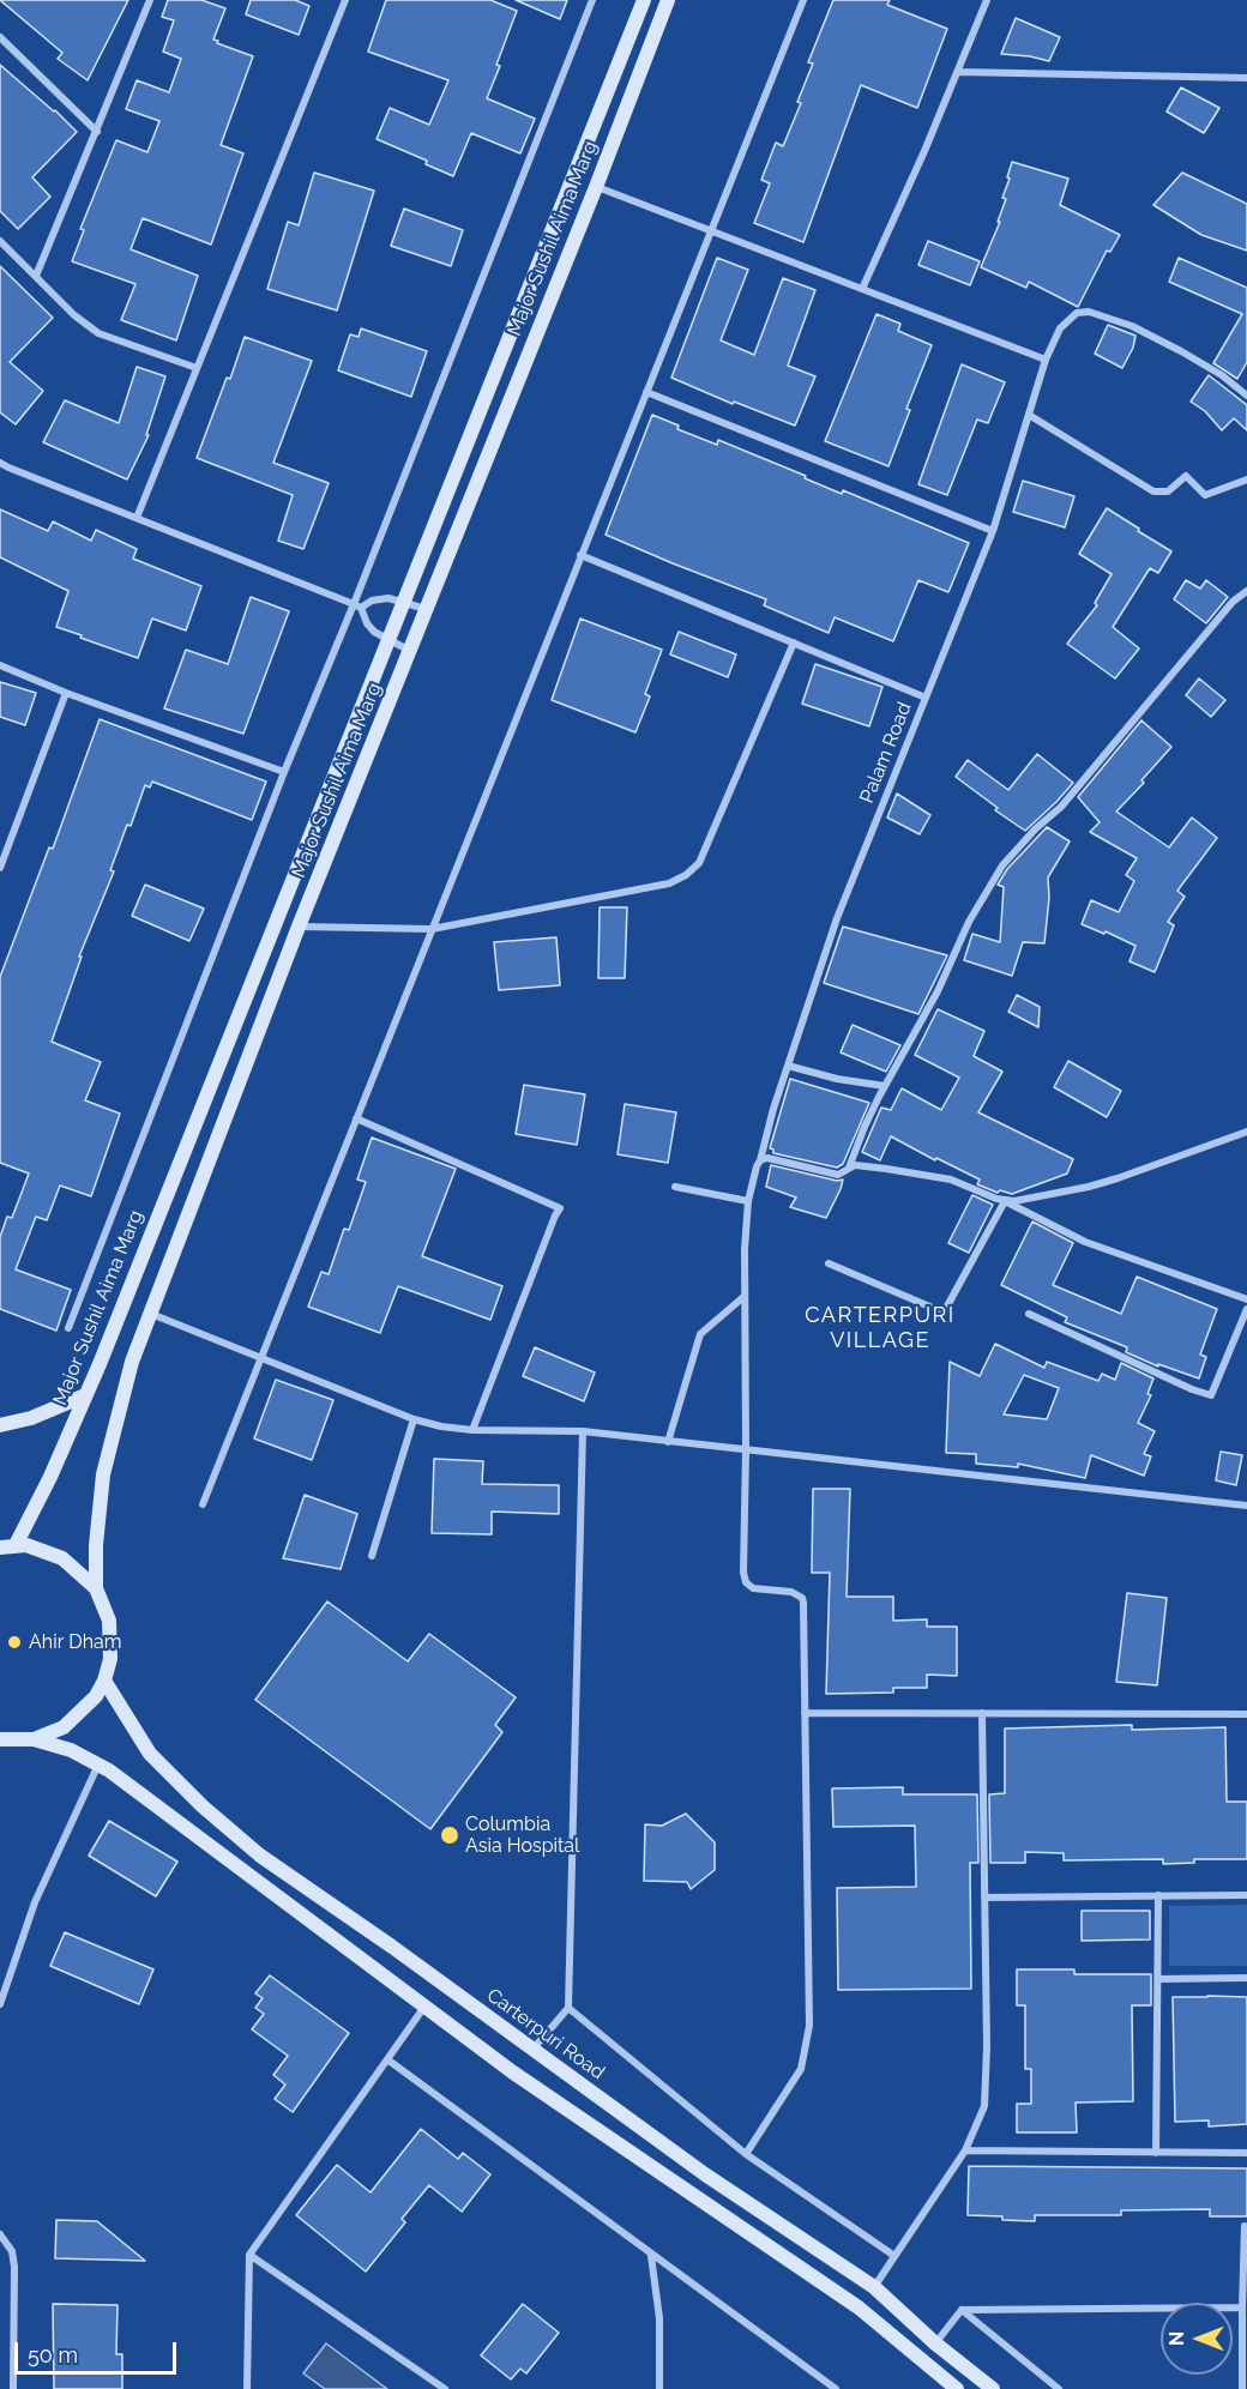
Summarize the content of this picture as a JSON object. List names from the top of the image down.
{
  "streets": {
    "street": ["Major Sushil Aima Marg", "Palam Road", "Carterpuri Road"]
  },
  "districts": ["CARTERPURI VILLAGE"],
  "places": ["Ahir Dham", "Columbia Asia Hospital"],
  "scale_bar": "50 m",
  "north": "left"
}
